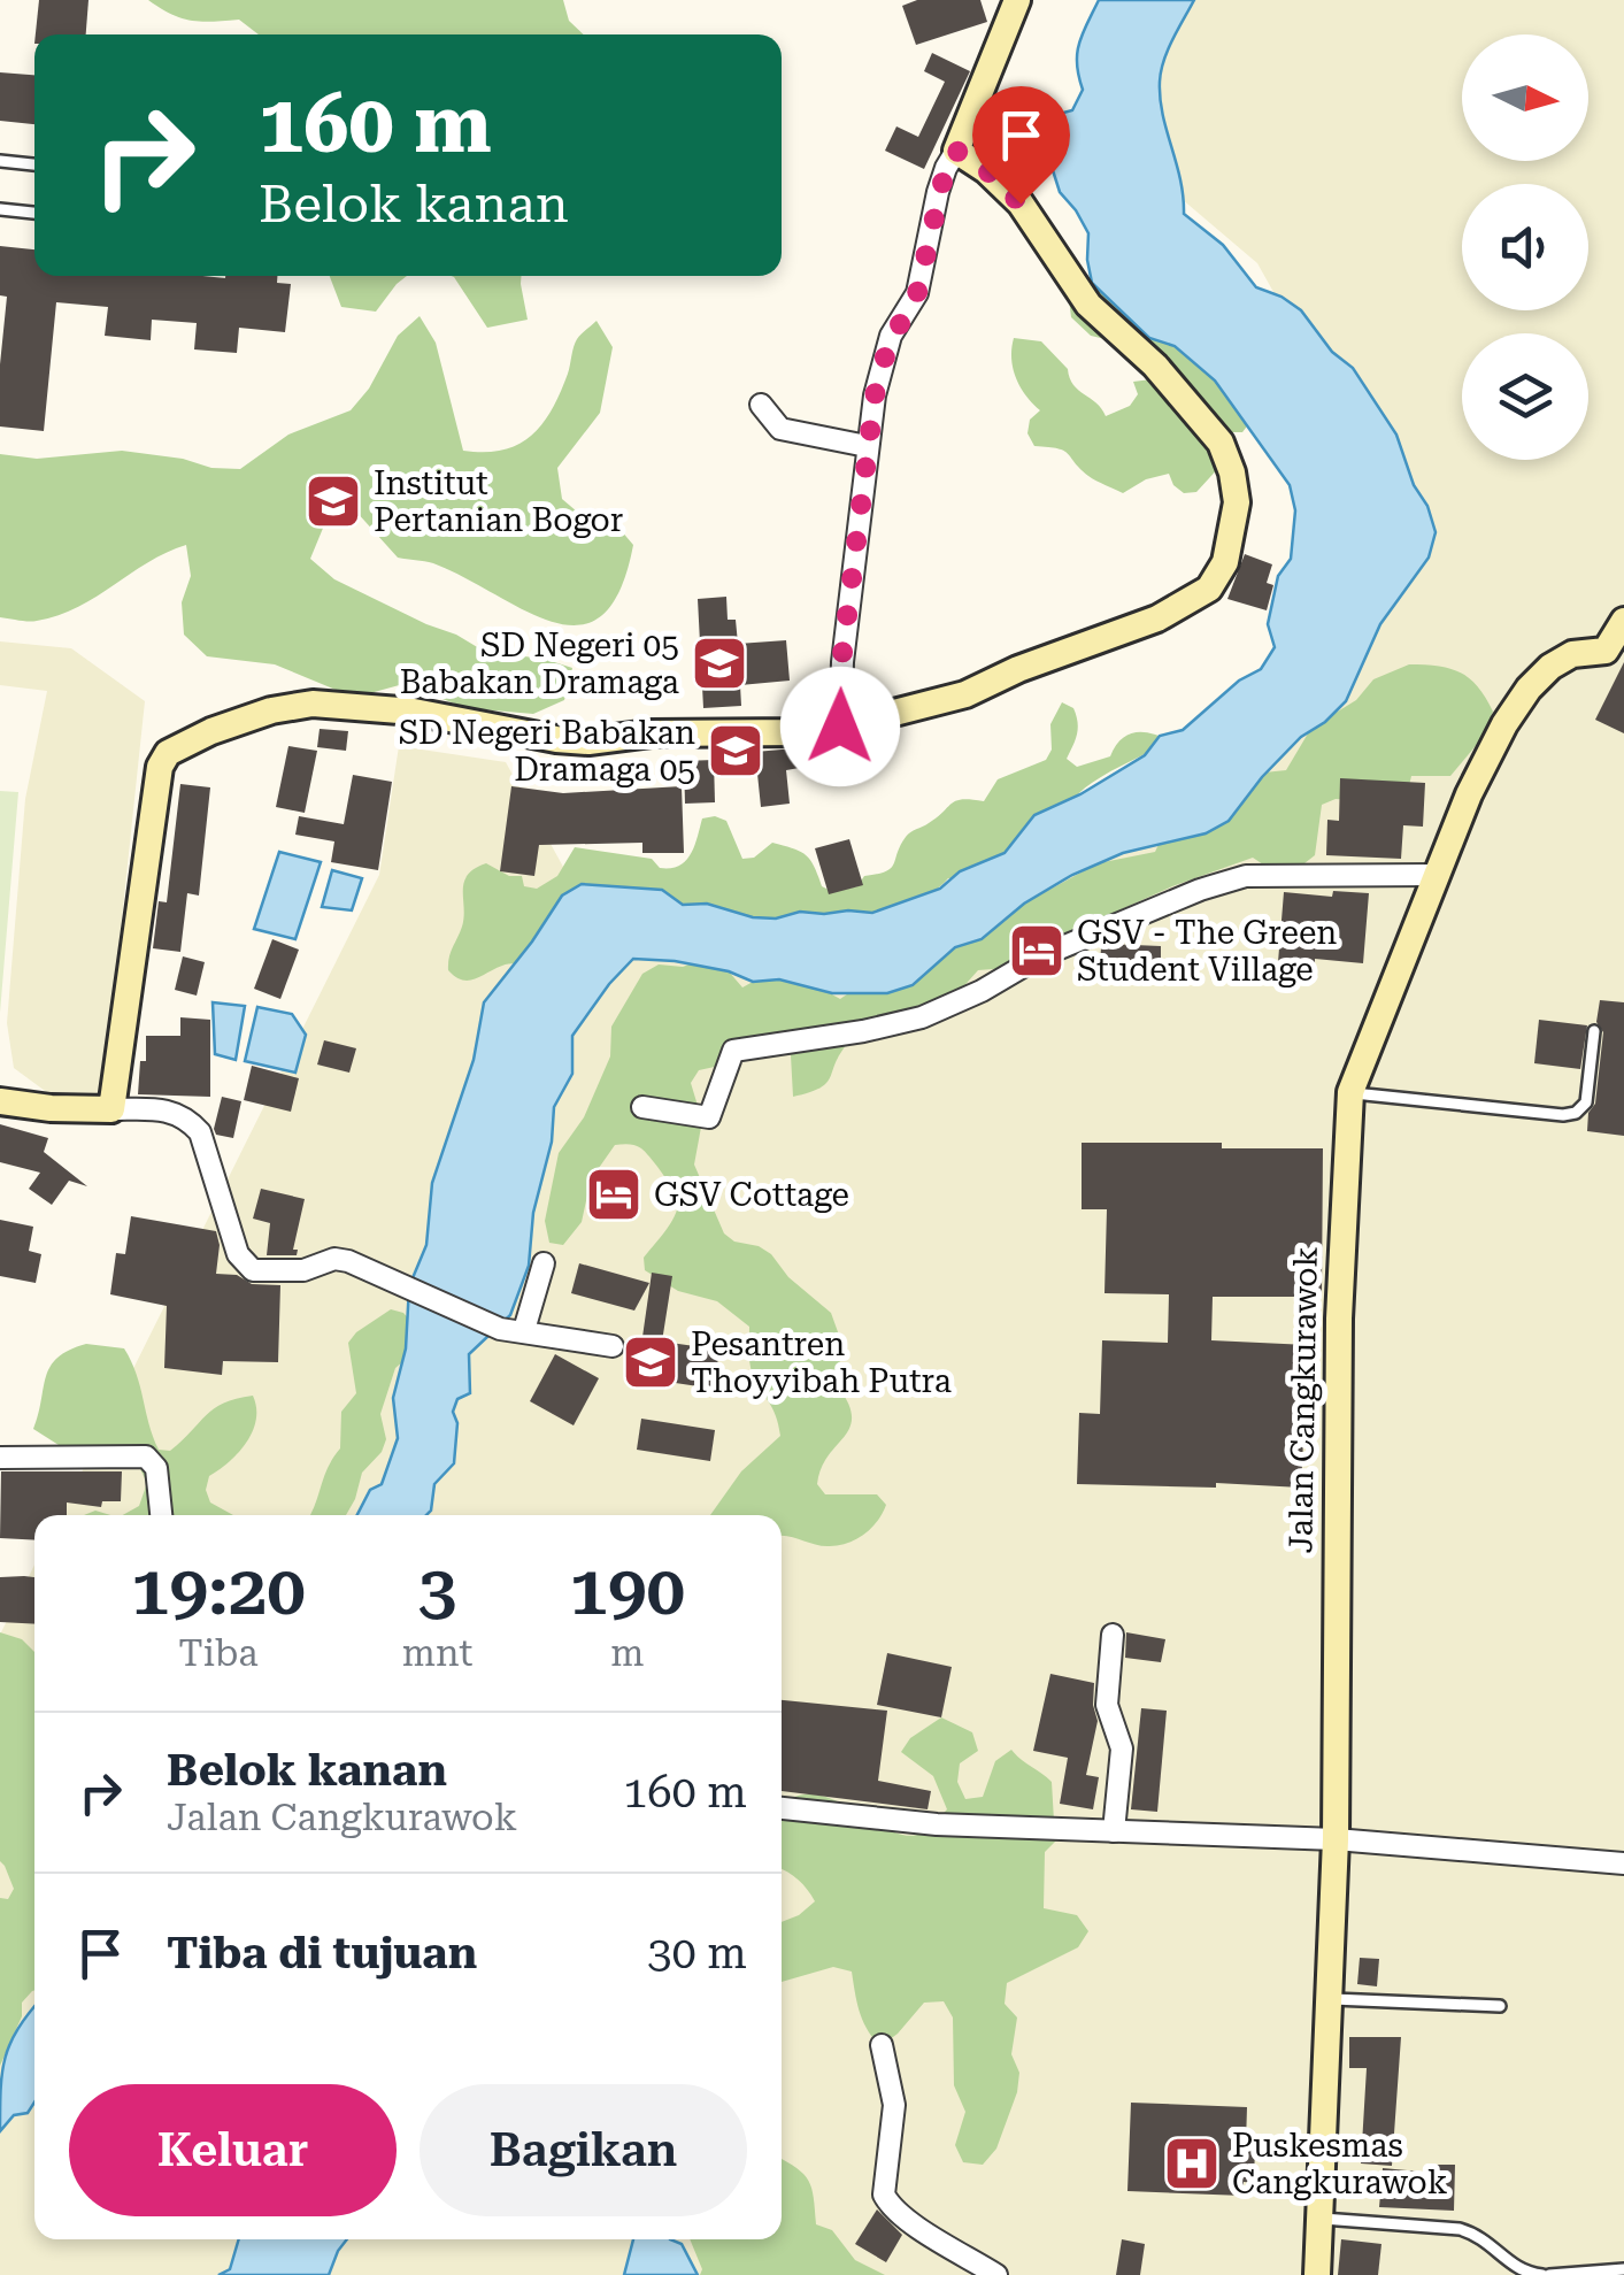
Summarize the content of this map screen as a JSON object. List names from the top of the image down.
{
  "streets": {
    "street": ["Jalan Cangkurawok"]
  },
  "places": {
    "school or university": [
      "Institut Pertanian Bogor",
      "SD Negeri 05 Babakan Dramaga",
      "SD Negeri Babakan Dramaga 05",
      "Pesantren Thoyyibah Putra"
    ],
    "hotel": ["GSV - The Green Student Village", "GSV Cottage"],
    "hospital": ["Puskesmas Cangkurawok"]
  },
  "north": "right",
  "page": {
    "turn": ["160 m", "Belok kanan"],
    "eta": [
      "19:20",
      "Tiba",
      "3",
      "mnt",
      "190",
      "m"
    ],
    "list": [
      {
        "name": "Belok kanan",
        "note": "Jalan Cangkurawok",
        "value": "160 m"
      },
      {
        "name": "Tiba di tujuan",
        "value": "30 m"
      }
    ],
    "buttons": ["Keluar", "Bagikan"]
  }
}
